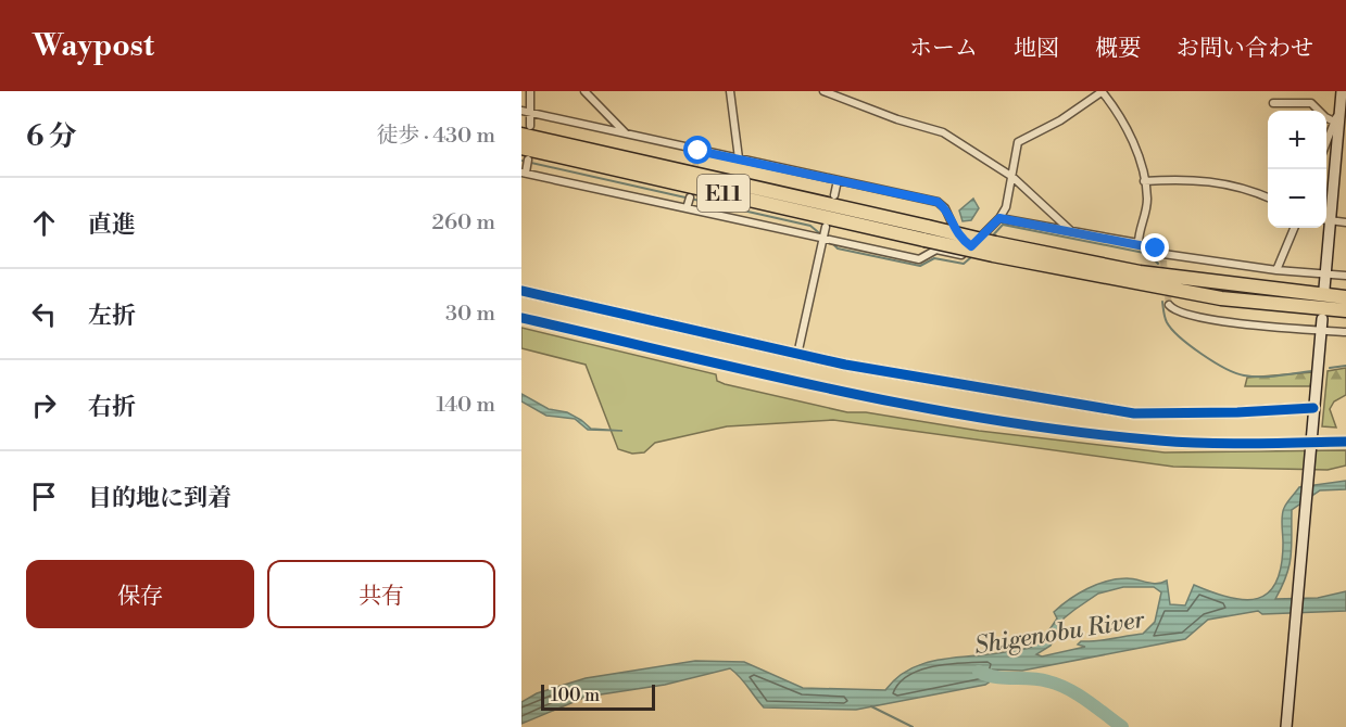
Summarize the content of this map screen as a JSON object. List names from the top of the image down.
{
  "streets": {
    "highway": ["E11"]
  },
  "water": ["Shigenobu River"],
  "scale_bar": "100 m",
  "page": {
    "header": "Waypost",
    "nav": [
      "ホーム",
      "地図",
      "概要",
      "お問い合わせ"
    ],
    "heading": ["6 分", "徒歩 · 430 m"],
    "map_buttons": ["+", "−"],
    "list": [
      ["直進", "260 m"],
      ["左折", "30 m"],
      ["右折", "140 m"],
      "目的地に到着"
    ],
    "buttons": ["保存", "共有"],
    "scale": "100 m"
  }
}
